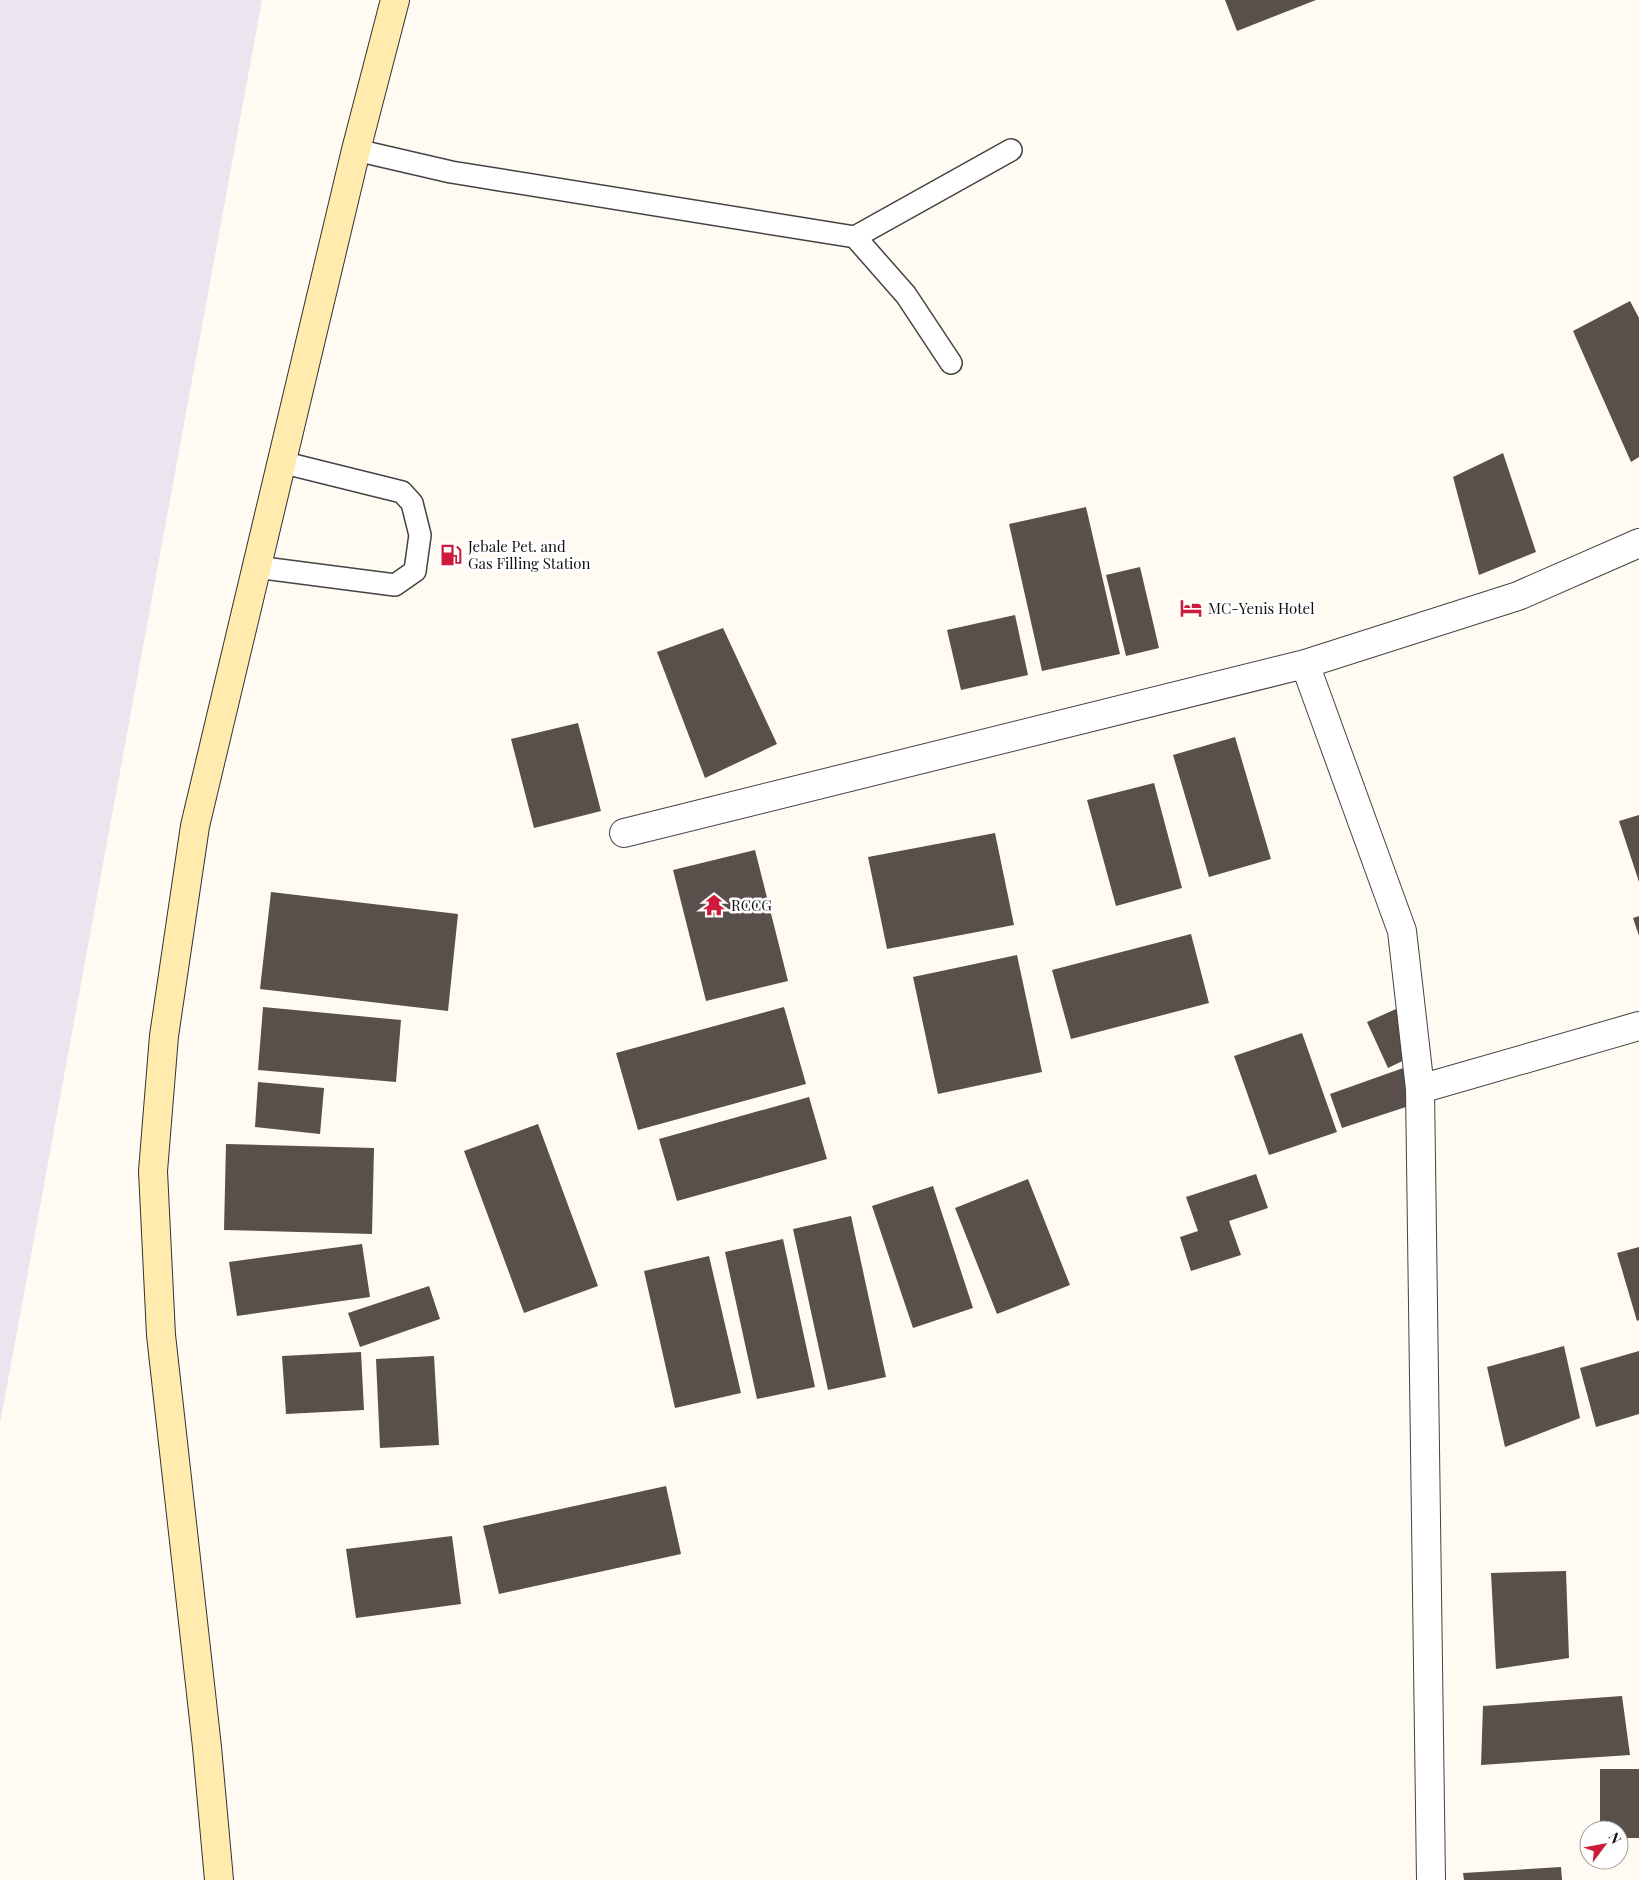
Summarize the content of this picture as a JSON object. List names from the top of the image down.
{
  "places": {
    "fuel station": ["Jebale Pet. and Gas Filling Station"],
    "hotel": ["MC-Yenis Hotel"],
    "temple": ["RCCG"]
  },
  "north": "top right"
}
